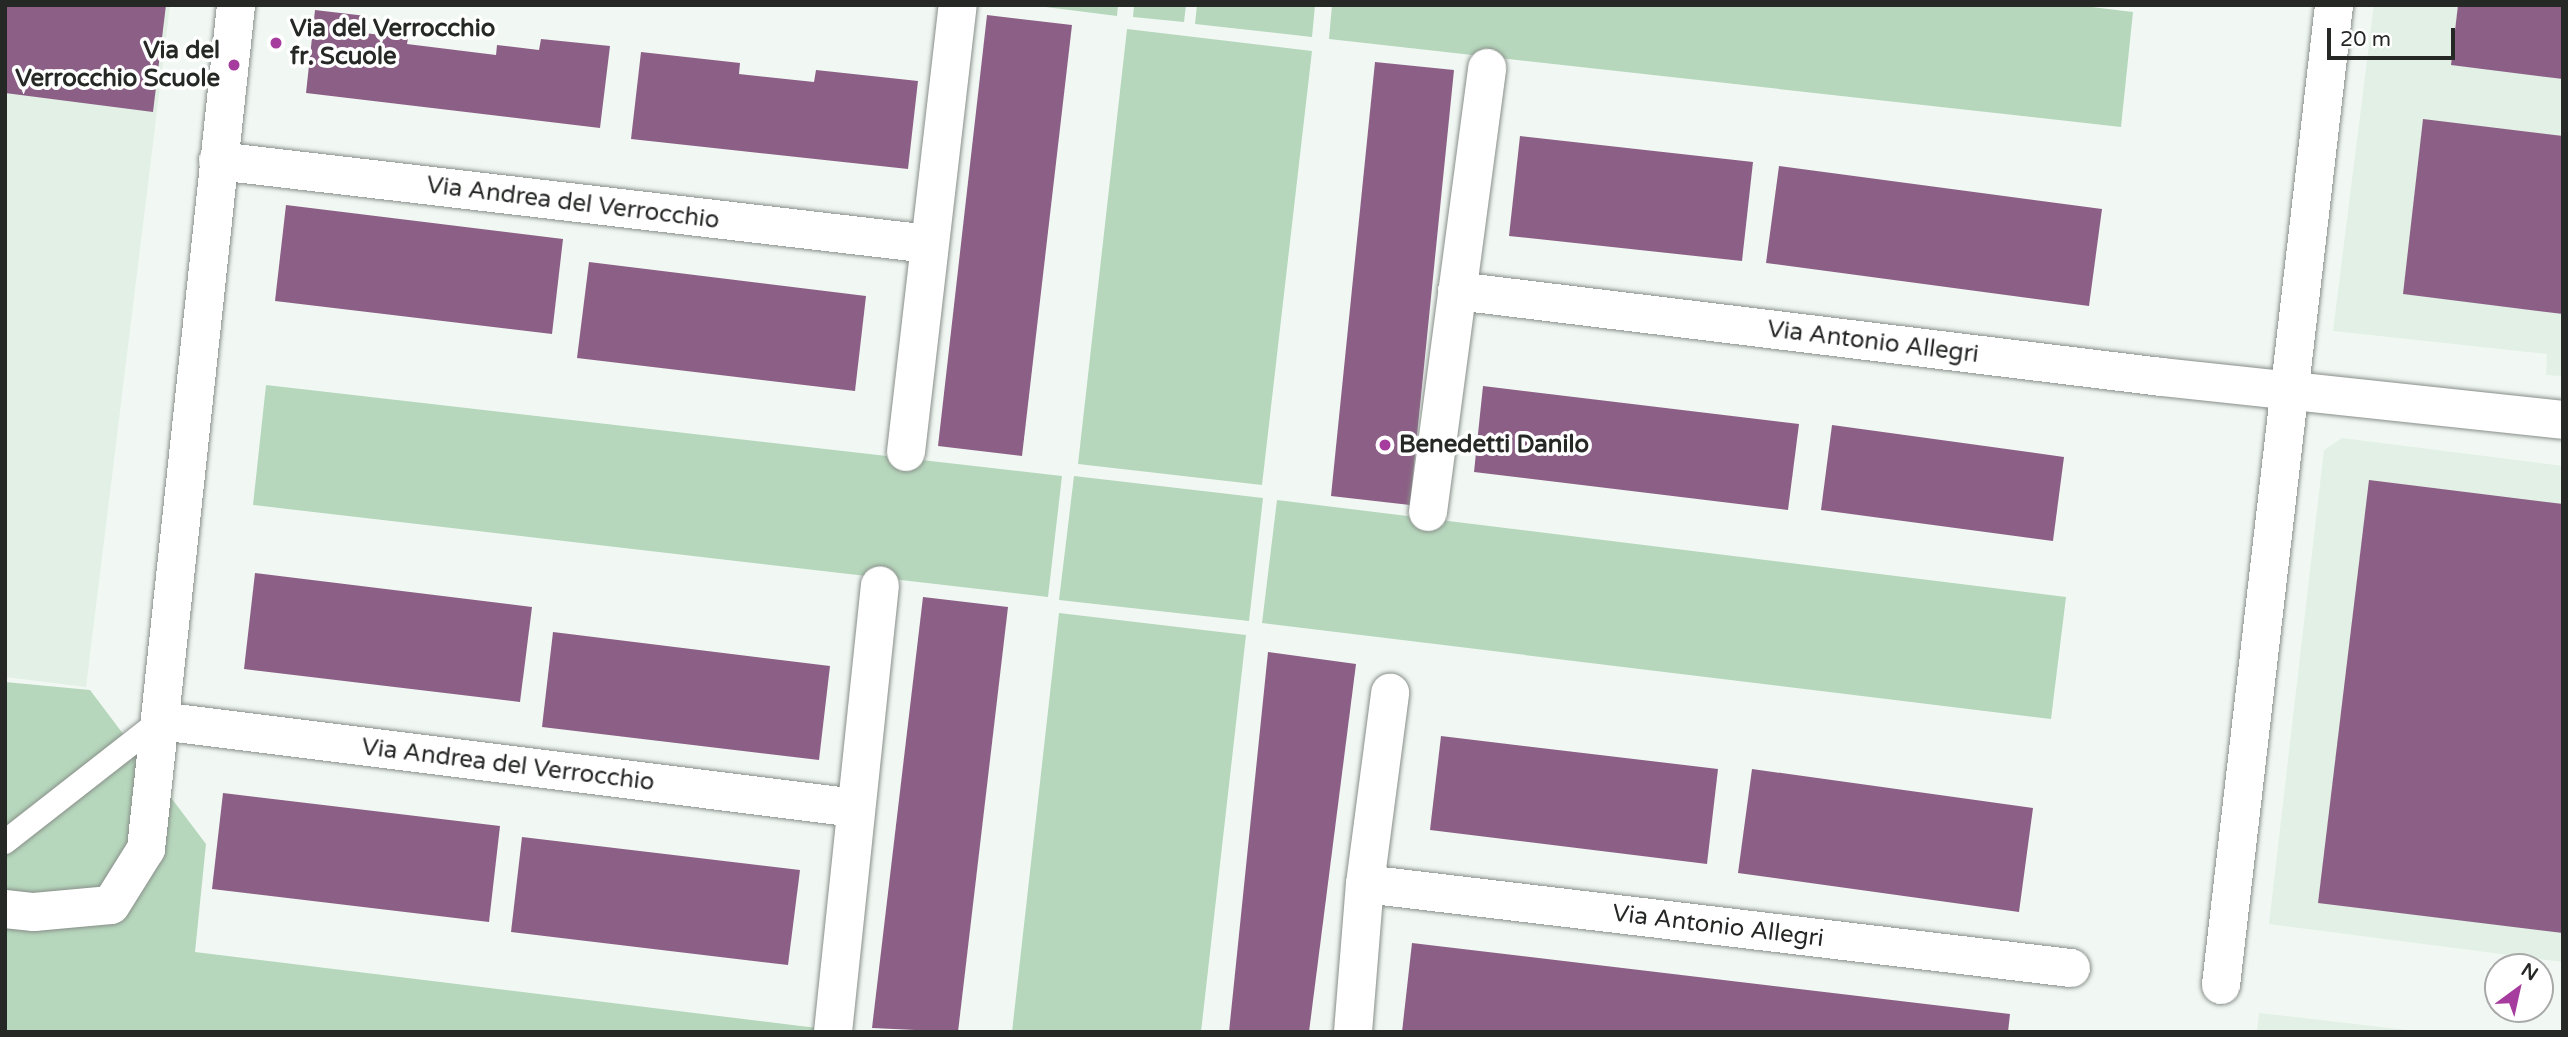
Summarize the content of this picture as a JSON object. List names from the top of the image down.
{
  "streets": {
    "street": ["Via Andrea del Verrocchio", "Via Antonio Allegri"]
  },
  "places": ["Via del Verrocchio fr. Scuole", "Via del Verrocchio Scuole", "Benedetti Danilo"],
  "scale_bar": "20 m",
  "north": "top right"
}
